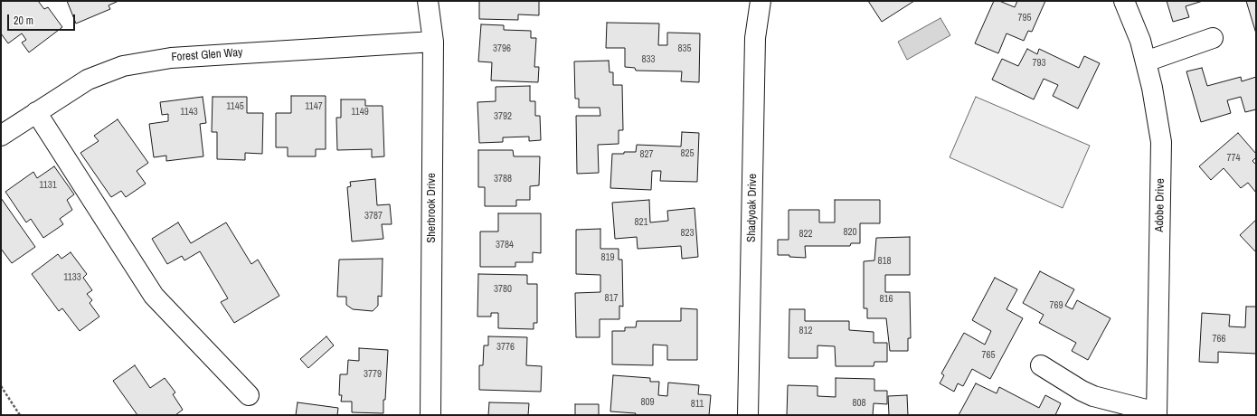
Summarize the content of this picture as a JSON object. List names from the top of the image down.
{
  "streets": {
    "street": [
      "Forest Glen Way",
      "Adobe Drive",
      "Sherbrook Drive",
      "Shadyoak Drive"
    ]
  },
  "crossings": [
    ["Forest Glen Way", "Sherbrook Drive"]
  ],
  "house_numbers": [
    "795",
    "3796",
    "835",
    "833",
    "793",
    "1145",
    "1147",
    "1143",
    "1149",
    "3792",
    "825",
    "827",
    "774",
    "3788",
    "1131",
    "3787",
    "821",
    "820",
    "823",
    "822",
    "3784",
    "819",
    "818",
    "1133",
    "3780",
    "817",
    "816",
    "769",
    "812",
    "766",
    "3776",
    "765",
    "3779",
    "809",
    "808",
    "811"
  ],
  "scale_bar": "20 m"
}
